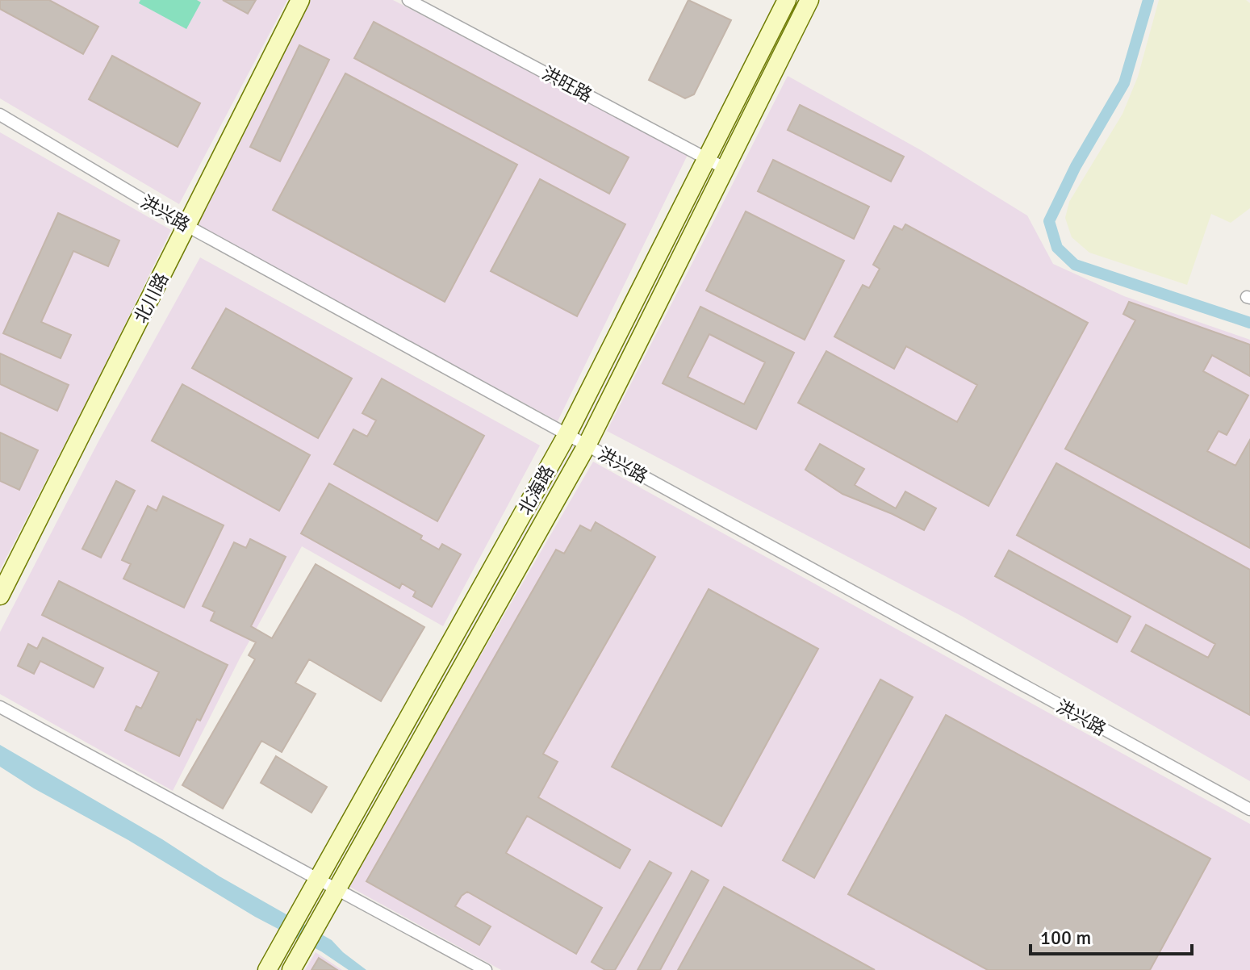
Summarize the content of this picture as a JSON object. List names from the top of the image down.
{
  "streets": {
    "street": [
      "洪旺路",
      "洪兴路",
      "北川路",
      "北海路"
    ]
  },
  "crossings": [
    ["洪旺路", "北海路"],
    ["洪兴路", "北川路"],
    ["洪兴路", "北海路"]
  ],
  "scale_bar": "100 m"
}
